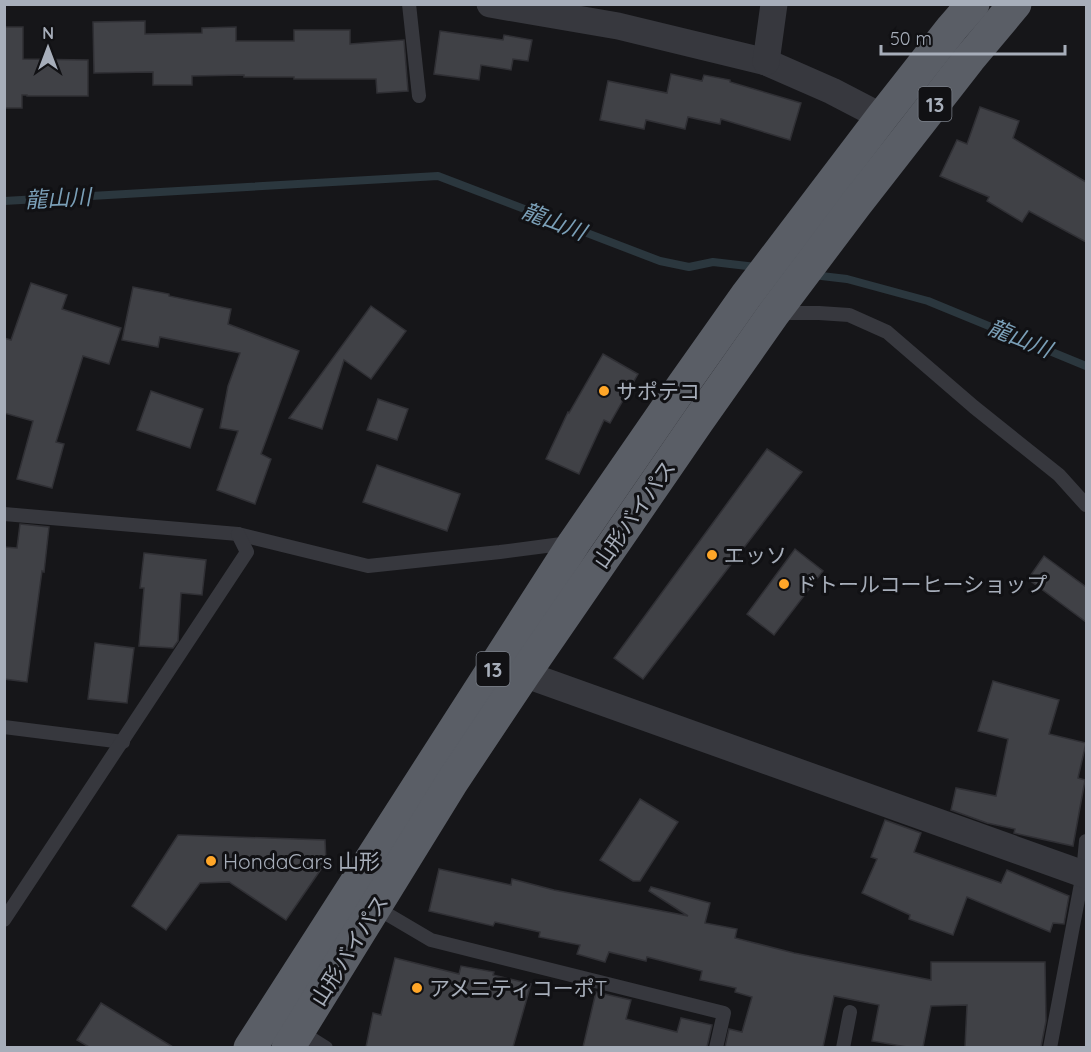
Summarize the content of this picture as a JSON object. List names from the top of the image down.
{
  "streets": {
    "highway": ["13", "山形バイパス"]
  },
  "water": ["龍山川"],
  "places": [
    "サポテコ",
    "エッソ",
    "ドトールコーヒーショップ",
    "HondaCars 山形",
    "アメニティコーポT"
  ],
  "scale_bar": "50 m",
  "north": "top"
}
